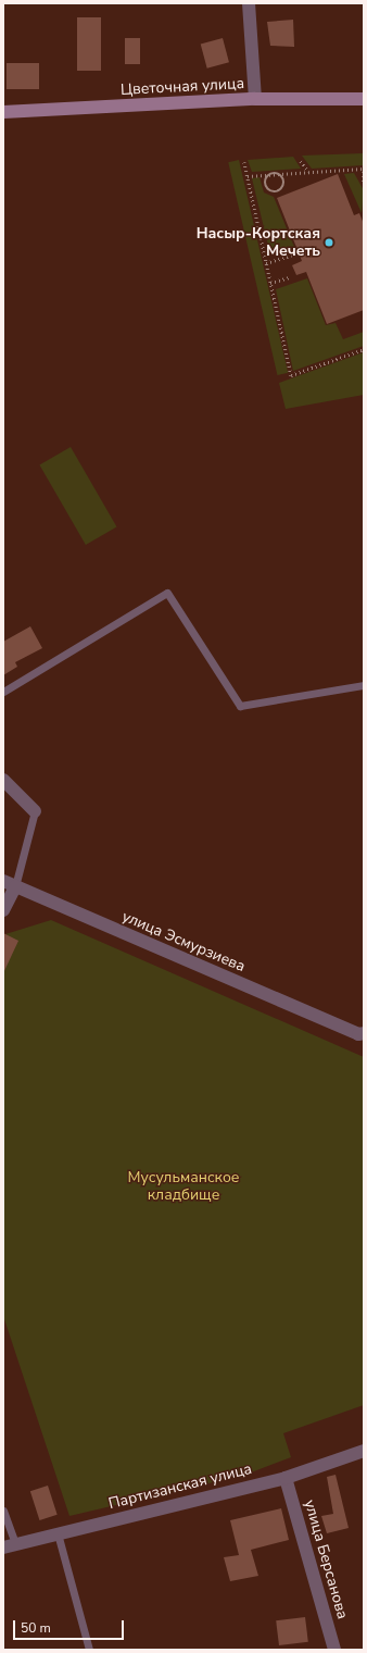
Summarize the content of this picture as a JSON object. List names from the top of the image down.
{
  "streets": {
    "street": [
      "Цветочная улица",
      "улица Эсмурзиева",
      "Партизанская улица",
      "улица Берсанова"
    ]
  },
  "crossings": [
    ["Партизанская улица", "улица Берсанова"]
  ],
  "parks": ["Мусульманское кладбище"],
  "places": ["Насыр-Кортская Мечеть"],
  "scale_bar": "50 m"
}
